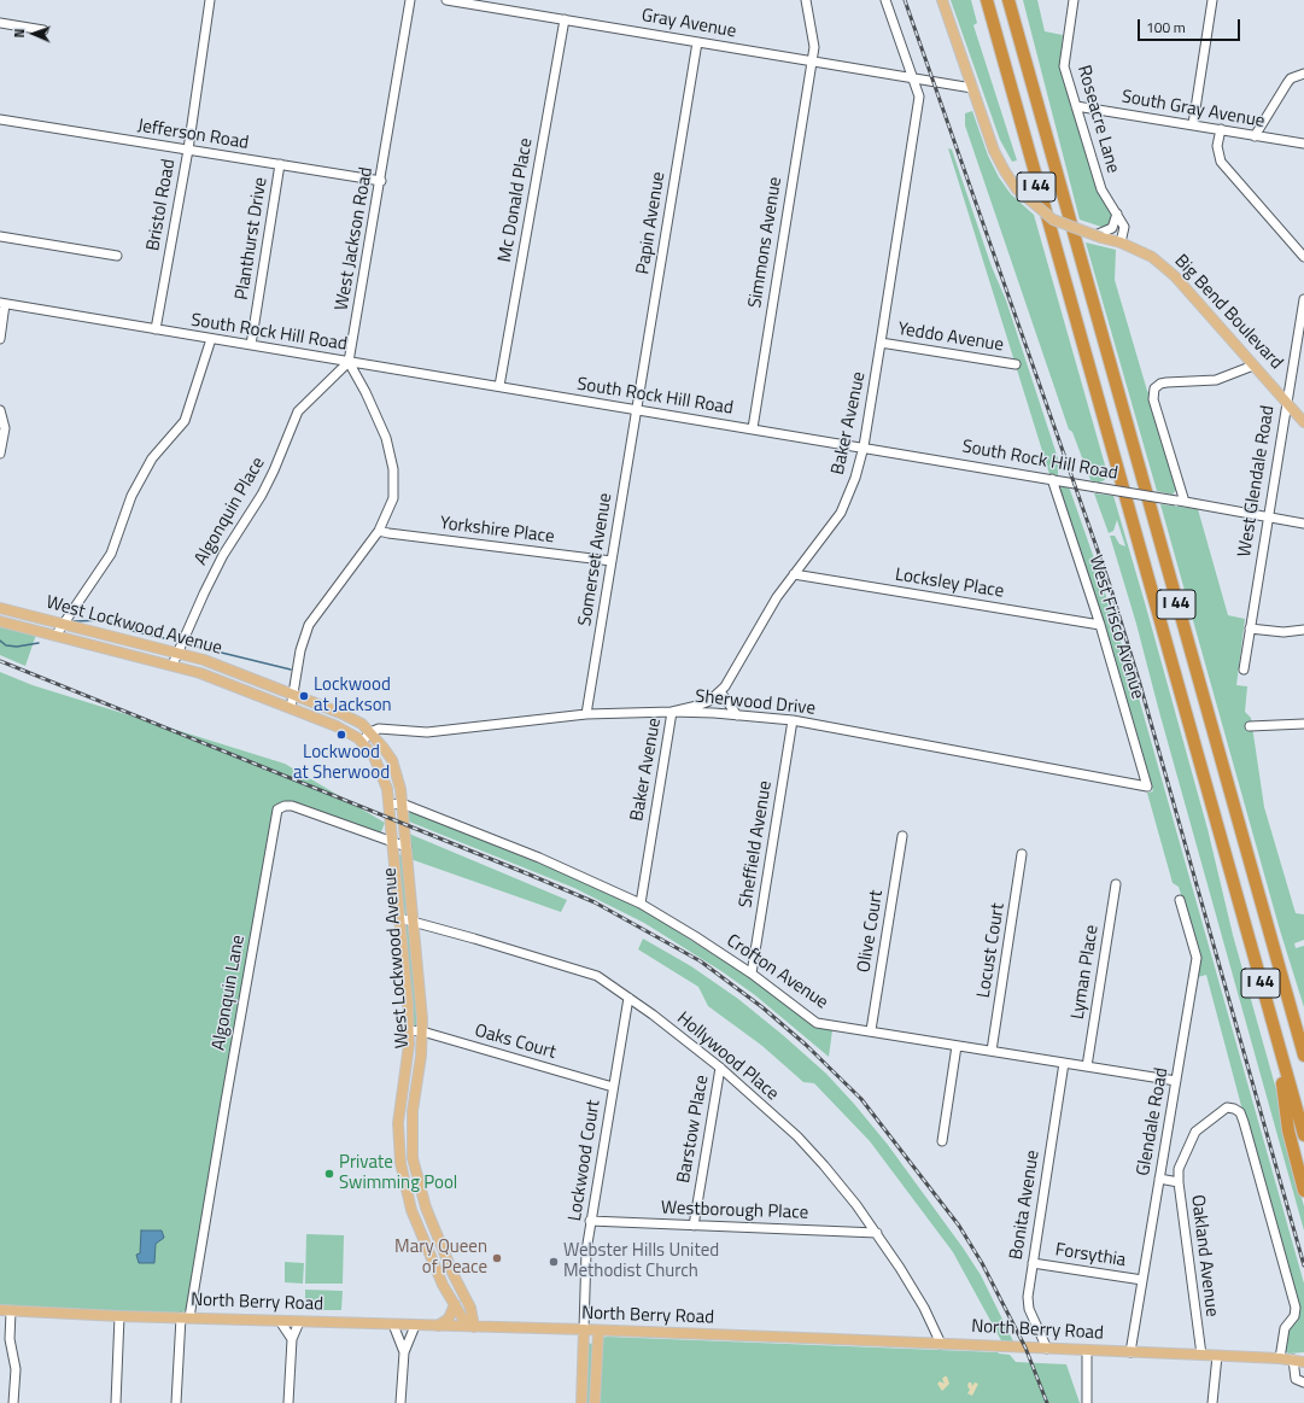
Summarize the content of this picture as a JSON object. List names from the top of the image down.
{
  "streets": {
    "highway": ["I 44"],
    "main road": ["Big Bend Boulevard", "West Lockwood Avenue", "North Berry Road"],
    "street": [
      "Gray Avenue",
      "South Gray Avenue",
      "Roseacre Lane",
      "Jefferson Road",
      "Mc Donald Place",
      "Bristol Road",
      "Papin Avenue",
      "Planthurst Drive",
      "West Jackson Road",
      "Simmons Avenue",
      "South Rock Hill Road",
      "Yeddo Avenue",
      "Baker Avenue",
      "West Glendale Road",
      "Algonquin Place",
      "Yorkshire Place",
      "Somerset Avenue",
      "Locksley Place",
      "West Frisco Avenue",
      "Sherwood Drive",
      "Sheffield Avenue",
      "Olive Court",
      "Locust Court",
      "Crofton Avenue",
      "Lyman Place",
      "Algonquin Lane",
      "Oaks Court",
      "Hollywood Place",
      "Glendale Road",
      "Barstow Place",
      "Lockwood Court",
      "Bonita Avenue",
      "Westborough Place",
      "Forsythia",
      "Oakland Avenue"
    ]
  },
  "crossings": [
    ["Gray Avenue", "Mc Donald Place"],
    ["Gray Avenue", "Papin Avenue"],
    ["Gray Avenue", "Simmons Avenue"],
    ["South Gray Avenue", "Roseacre Lane"],
    ["Roseacre Lane", "Big Bend Boulevard"],
    ["Jefferson Road", "Bristol Road"],
    ["Jefferson Road", "Planthurst Drive"],
    ["Jefferson Road", "West Jackson Road"],
    ["Mc Donald Place", "South Rock Hill Road"],
    ["Bristol Road", "South Rock Hill Road"],
    ["Papin Avenue", "South Rock Hill Road"],
    ["Papin Avenue", "Somerset Avenue"],
    ["Planthurst Drive", "South Rock Hill Road"],
    ["West Jackson Road", "South Rock Hill Road"],
    ["West Jackson Road", "Algonquin Place"],
    ["Simmons Avenue", "South Rock Hill Road"],
    ["Big Bend Boulevard", "West Glendale Road"],
    ["South Rock Hill Road", "Baker Avenue"],
    ["South Rock Hill Road", "West Glendale Road"],
    ["South Rock Hill Road", "Algonquin Place"],
    ["South Rock Hill Road", "Somerset Avenue"],
    ["South Rock Hill Road", "West Frisco Avenue"],
    ["Yeddo Avenue", "Baker Avenue"],
    ["Baker Avenue", "Locksley Place"],
    ["Baker Avenue", "Sherwood Drive"],
    ["Baker Avenue", "Crofton Avenue"],
    ["Algonquin Place", "West Lockwood Avenue"],
    ["Yorkshire Place", "Somerset Avenue"],
    ["Somerset Avenue", "Sherwood Drive"],
    ["Locksley Place", "West Frisco Avenue"],
    ["West Lockwood Avenue", "Sherwood Drive"],
    ["West Lockwood Avenue", "Crofton Avenue"],
    ["West Lockwood Avenue", "Algonquin Lane"],
    ["West Lockwood Avenue", "Oaks Court"],
    ["West Lockwood Avenue", "Hollywood Place"],
    ["West Lockwood Avenue", "North Berry Road"],
    ["West Frisco Avenue", "Sherwood Drive"],
    ["Sherwood Drive", "Sheffield Avenue"],
    ["Sheffield Avenue", "Crofton Avenue"],
    ["Olive Court", "Crofton Avenue"],
    ["Locust Court", "Crofton Avenue"],
    ["Crofton Avenue", "Lyman Place"],
    ["Crofton Avenue", "Glendale Road"],
    ["Crofton Avenue", "Bonita Avenue"],
    ["Algonquin Lane", "North Berry Road"],
    ["Oaks Court", "Lockwood Court"],
    ["Hollywood Place", "Barstow Place"],
    ["Hollywood Place", "Lockwood Court"],
    ["Hollywood Place", "Westborough Place"],
    ["Hollywood Place", "North Berry Road"],
    ["Glendale Road", "Forsythia"],
    ["Glendale Road", "North Berry Road"],
    ["Barstow Place", "Westborough Place"],
    ["Lockwood Court", "Westborough Place"],
    ["Lockwood Court", "North Berry Road"],
    ["Bonita Avenue", "Forsythia"],
    ["Bonita Avenue", "North Berry Road"],
    ["Oakland Avenue", "North Berry Road"]
  ],
  "places": [
    "Lockwood at Jackson",
    "Lockwood at Sherwood",
    "Private Swimming Pool",
    "Mary Queen of Peace",
    "Webster Hills United Methodist Church"
  ],
  "scale_bar": "100 m",
  "north": "left"
}
